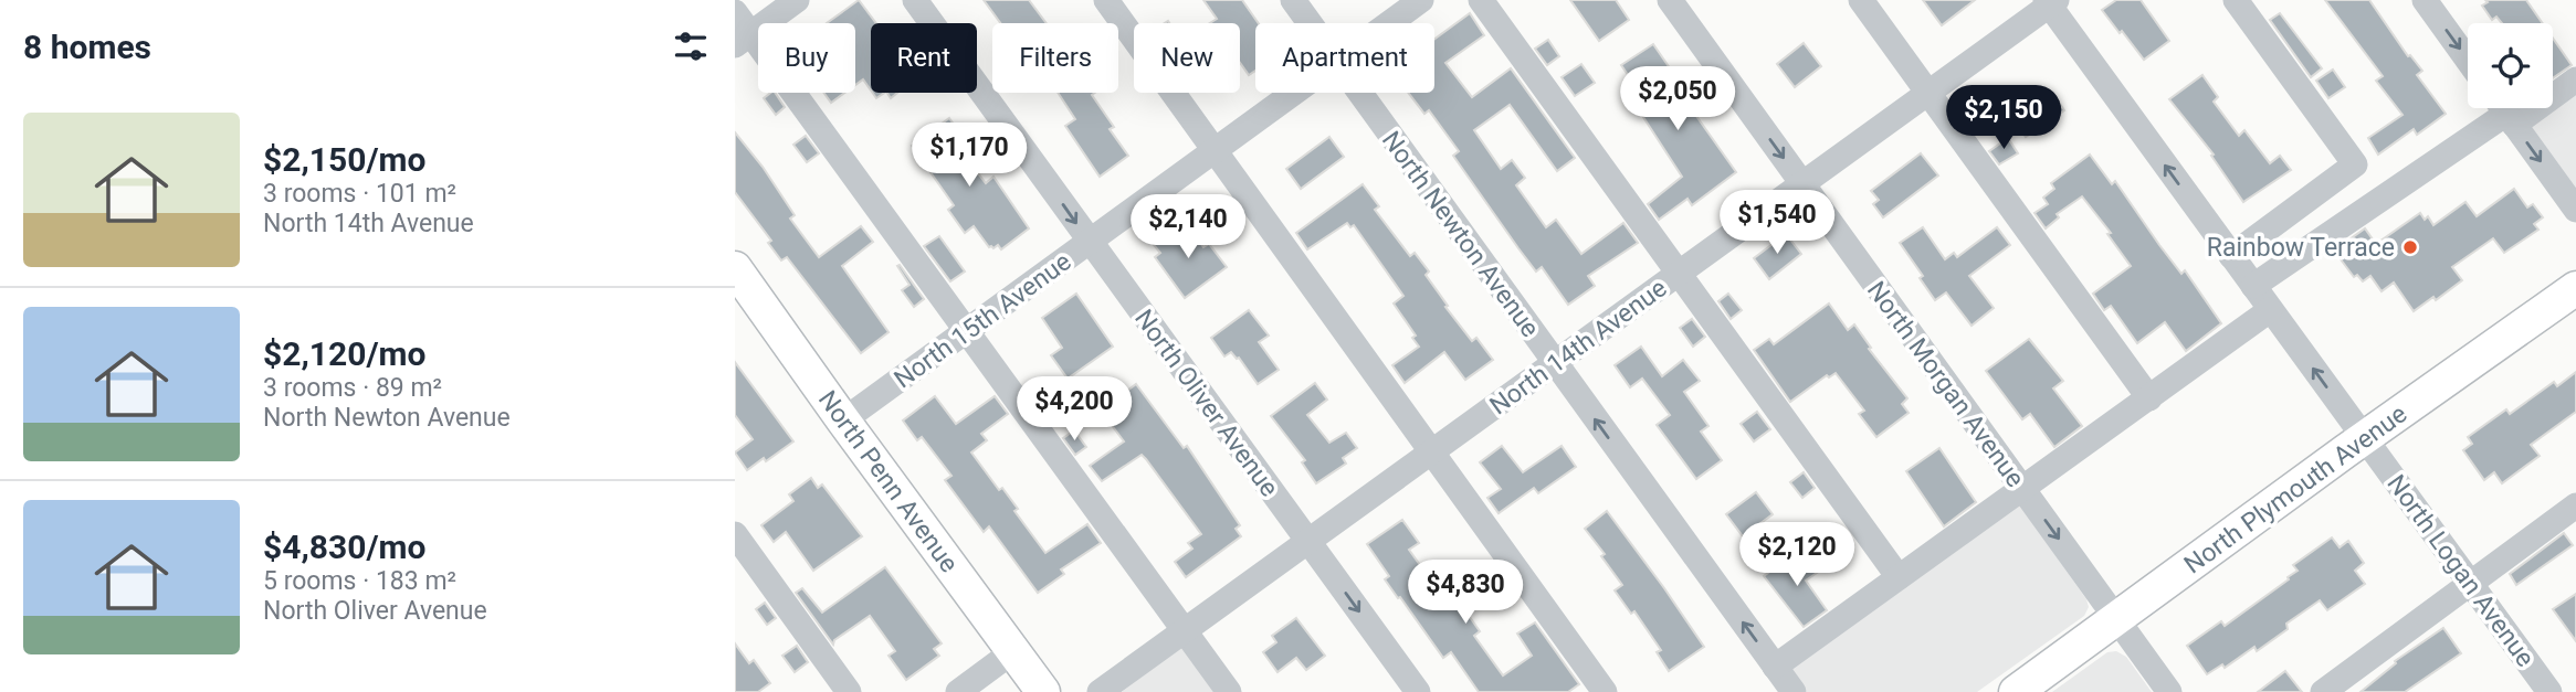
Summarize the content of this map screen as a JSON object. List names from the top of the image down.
{
  "streets": {
    "main road": ["North Penn Avenue", "North Plymouth Avenue"],
    "street": [
      "North Newton Avenue",
      "North 15th Avenue",
      "North 14th Avenue",
      "North Morgan Avenue",
      "North Oliver Avenue",
      "North Logan Avenue"
    ]
  },
  "crossings": [
    ["North Newton Avenue", "North 14th Avenue"],
    ["North 15th Avenue", "North Oliver Avenue"],
    ["North 15th Avenue", "North Penn Avenue"],
    ["North 14th Avenue", "North Morgan Avenue"],
    ["North 14th Avenue", "North Oliver Avenue"],
    ["North 14th Avenue", "North Logan Avenue"],
    ["North Morgan Avenue", "North Plymouth Avenue"],
    ["North Plymouth Avenue", "North Logan Avenue"]
  ],
  "places": ["Rainbow Terrace"],
  "page": {
    "heading": "8 homes",
    "chip": [
      "Buy",
      "Rent",
      "Filters",
      "New",
      "Apartment"
    ],
    "price": [
      "$2,050",
      "$2,150",
      "$1,170",
      "$1,540",
      "$2,140",
      "$4,200",
      "$2,120",
      "$4,830"
    ],
    "list": [
      {
        "name": "$2,150/mo",
        "note": "3 rooms · 101 m² · North 14th Avenue"
      },
      {
        "name": "$2,120/mo",
        "note": "3 rooms · 89 m² · North Newton Avenue"
      },
      {
        "name": "$4,830/mo",
        "note": "5 rooms · 183 m² · North Oliver Avenue"
      }
    ]
  }
}
